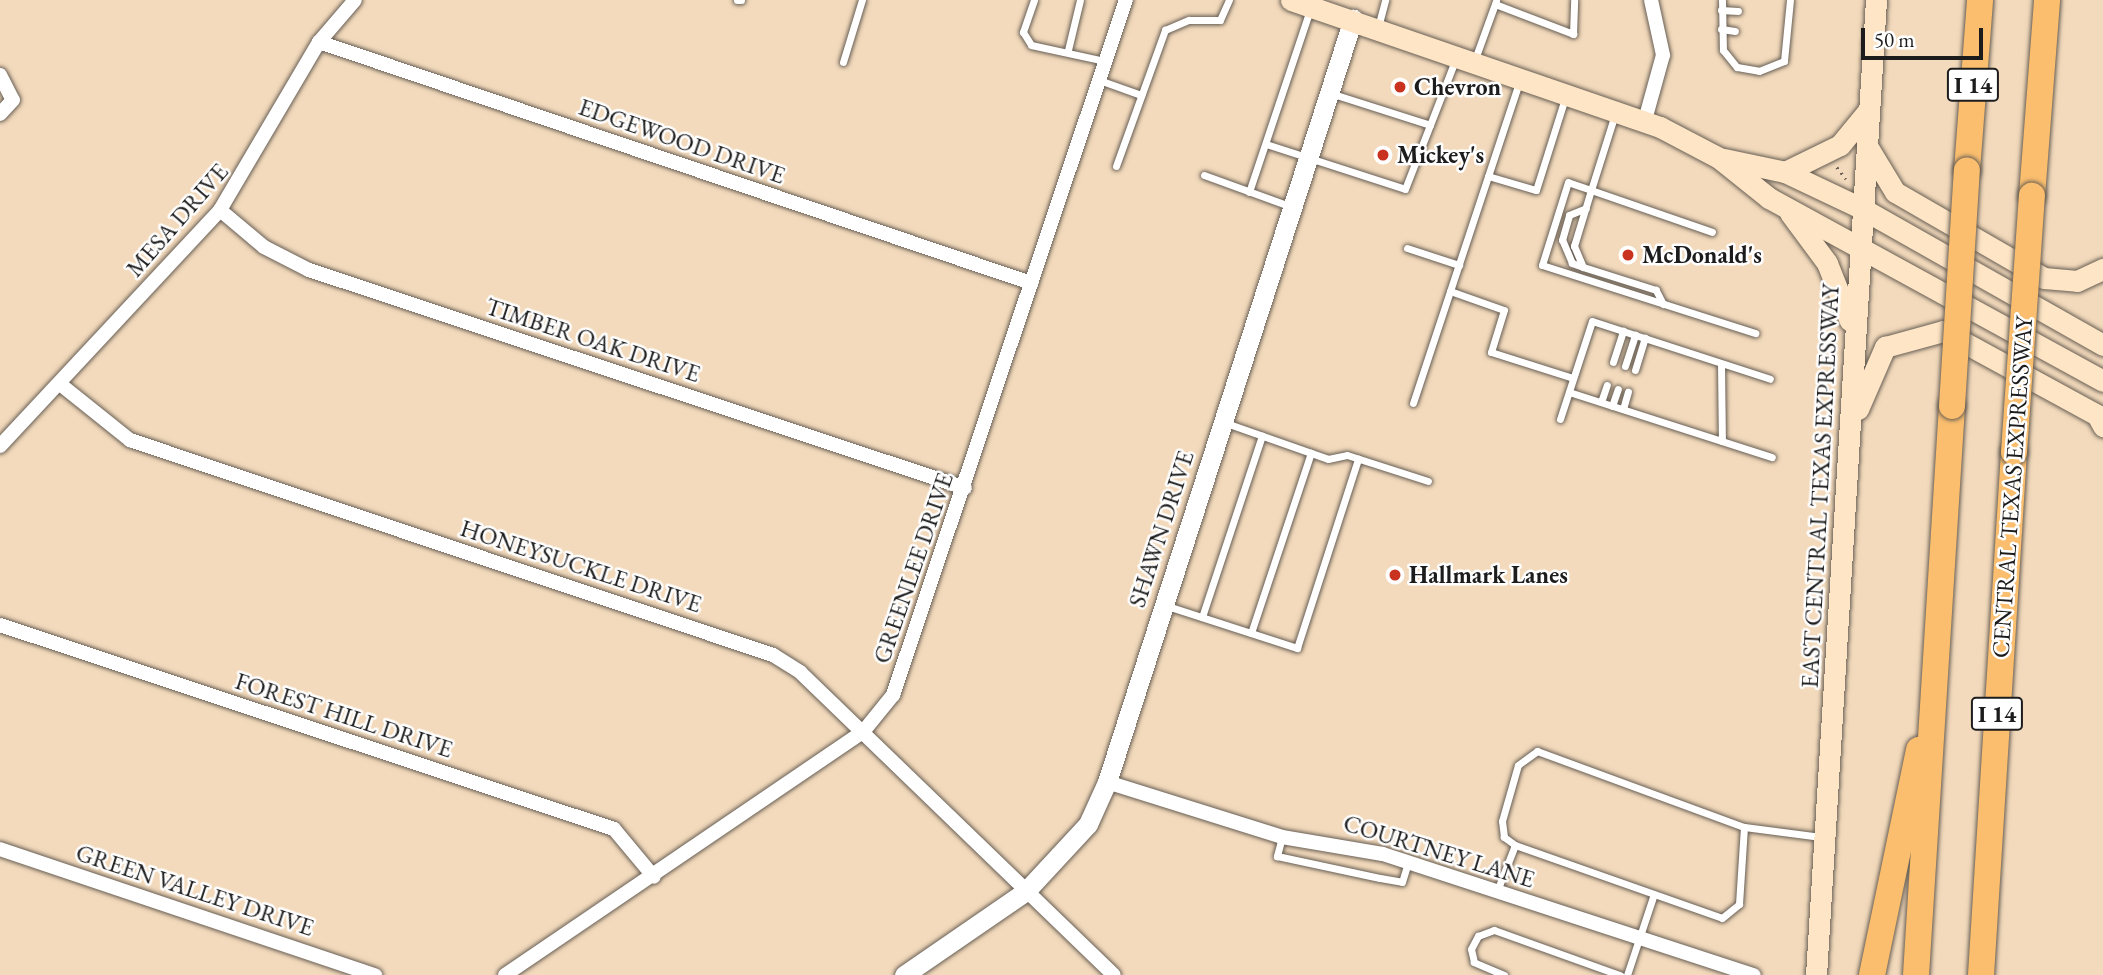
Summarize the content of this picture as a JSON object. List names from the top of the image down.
{
  "streets": {
    "highway": ["I 14", "CENTRAL TEXAS EXPRESSWAY"],
    "main road": ["EAST CENTRAL TEXAS EXPRESSWAY"],
    "street": [
      "EDGEWOOD DRIVE",
      "MESA DRIVE",
      "TIMBER OAK DRIVE",
      "SHAWN DRIVE",
      "HONEYSUCKLE DRIVE",
      "GREENLEE DRIVE",
      "FOREST HILL DRIVE",
      "COURTNEY LANE",
      "GREEN VALLEY DRIVE"
    ]
  },
  "crossings": [
    ["EDGEWOOD DRIVE", "MESA DRIVE"],
    ["EDGEWOOD DRIVE", "GREENLEE DRIVE"],
    ["MESA DRIVE", "TIMBER OAK DRIVE"],
    ["MESA DRIVE", "HONEYSUCKLE DRIVE"],
    ["TIMBER OAK DRIVE", "GREENLEE DRIVE"],
    ["SHAWN DRIVE", "HONEYSUCKLE DRIVE"],
    ["SHAWN DRIVE", "COURTNEY LANE"],
    ["HONEYSUCKLE DRIVE", "GREENLEE DRIVE"],
    ["GREENLEE DRIVE", "FOREST HILL DRIVE"]
  ],
  "places": [
    "Chevron",
    "Mickey's",
    "McDonald's",
    "Hallmark Lanes"
  ],
  "scale_bar": "50 m"
}
